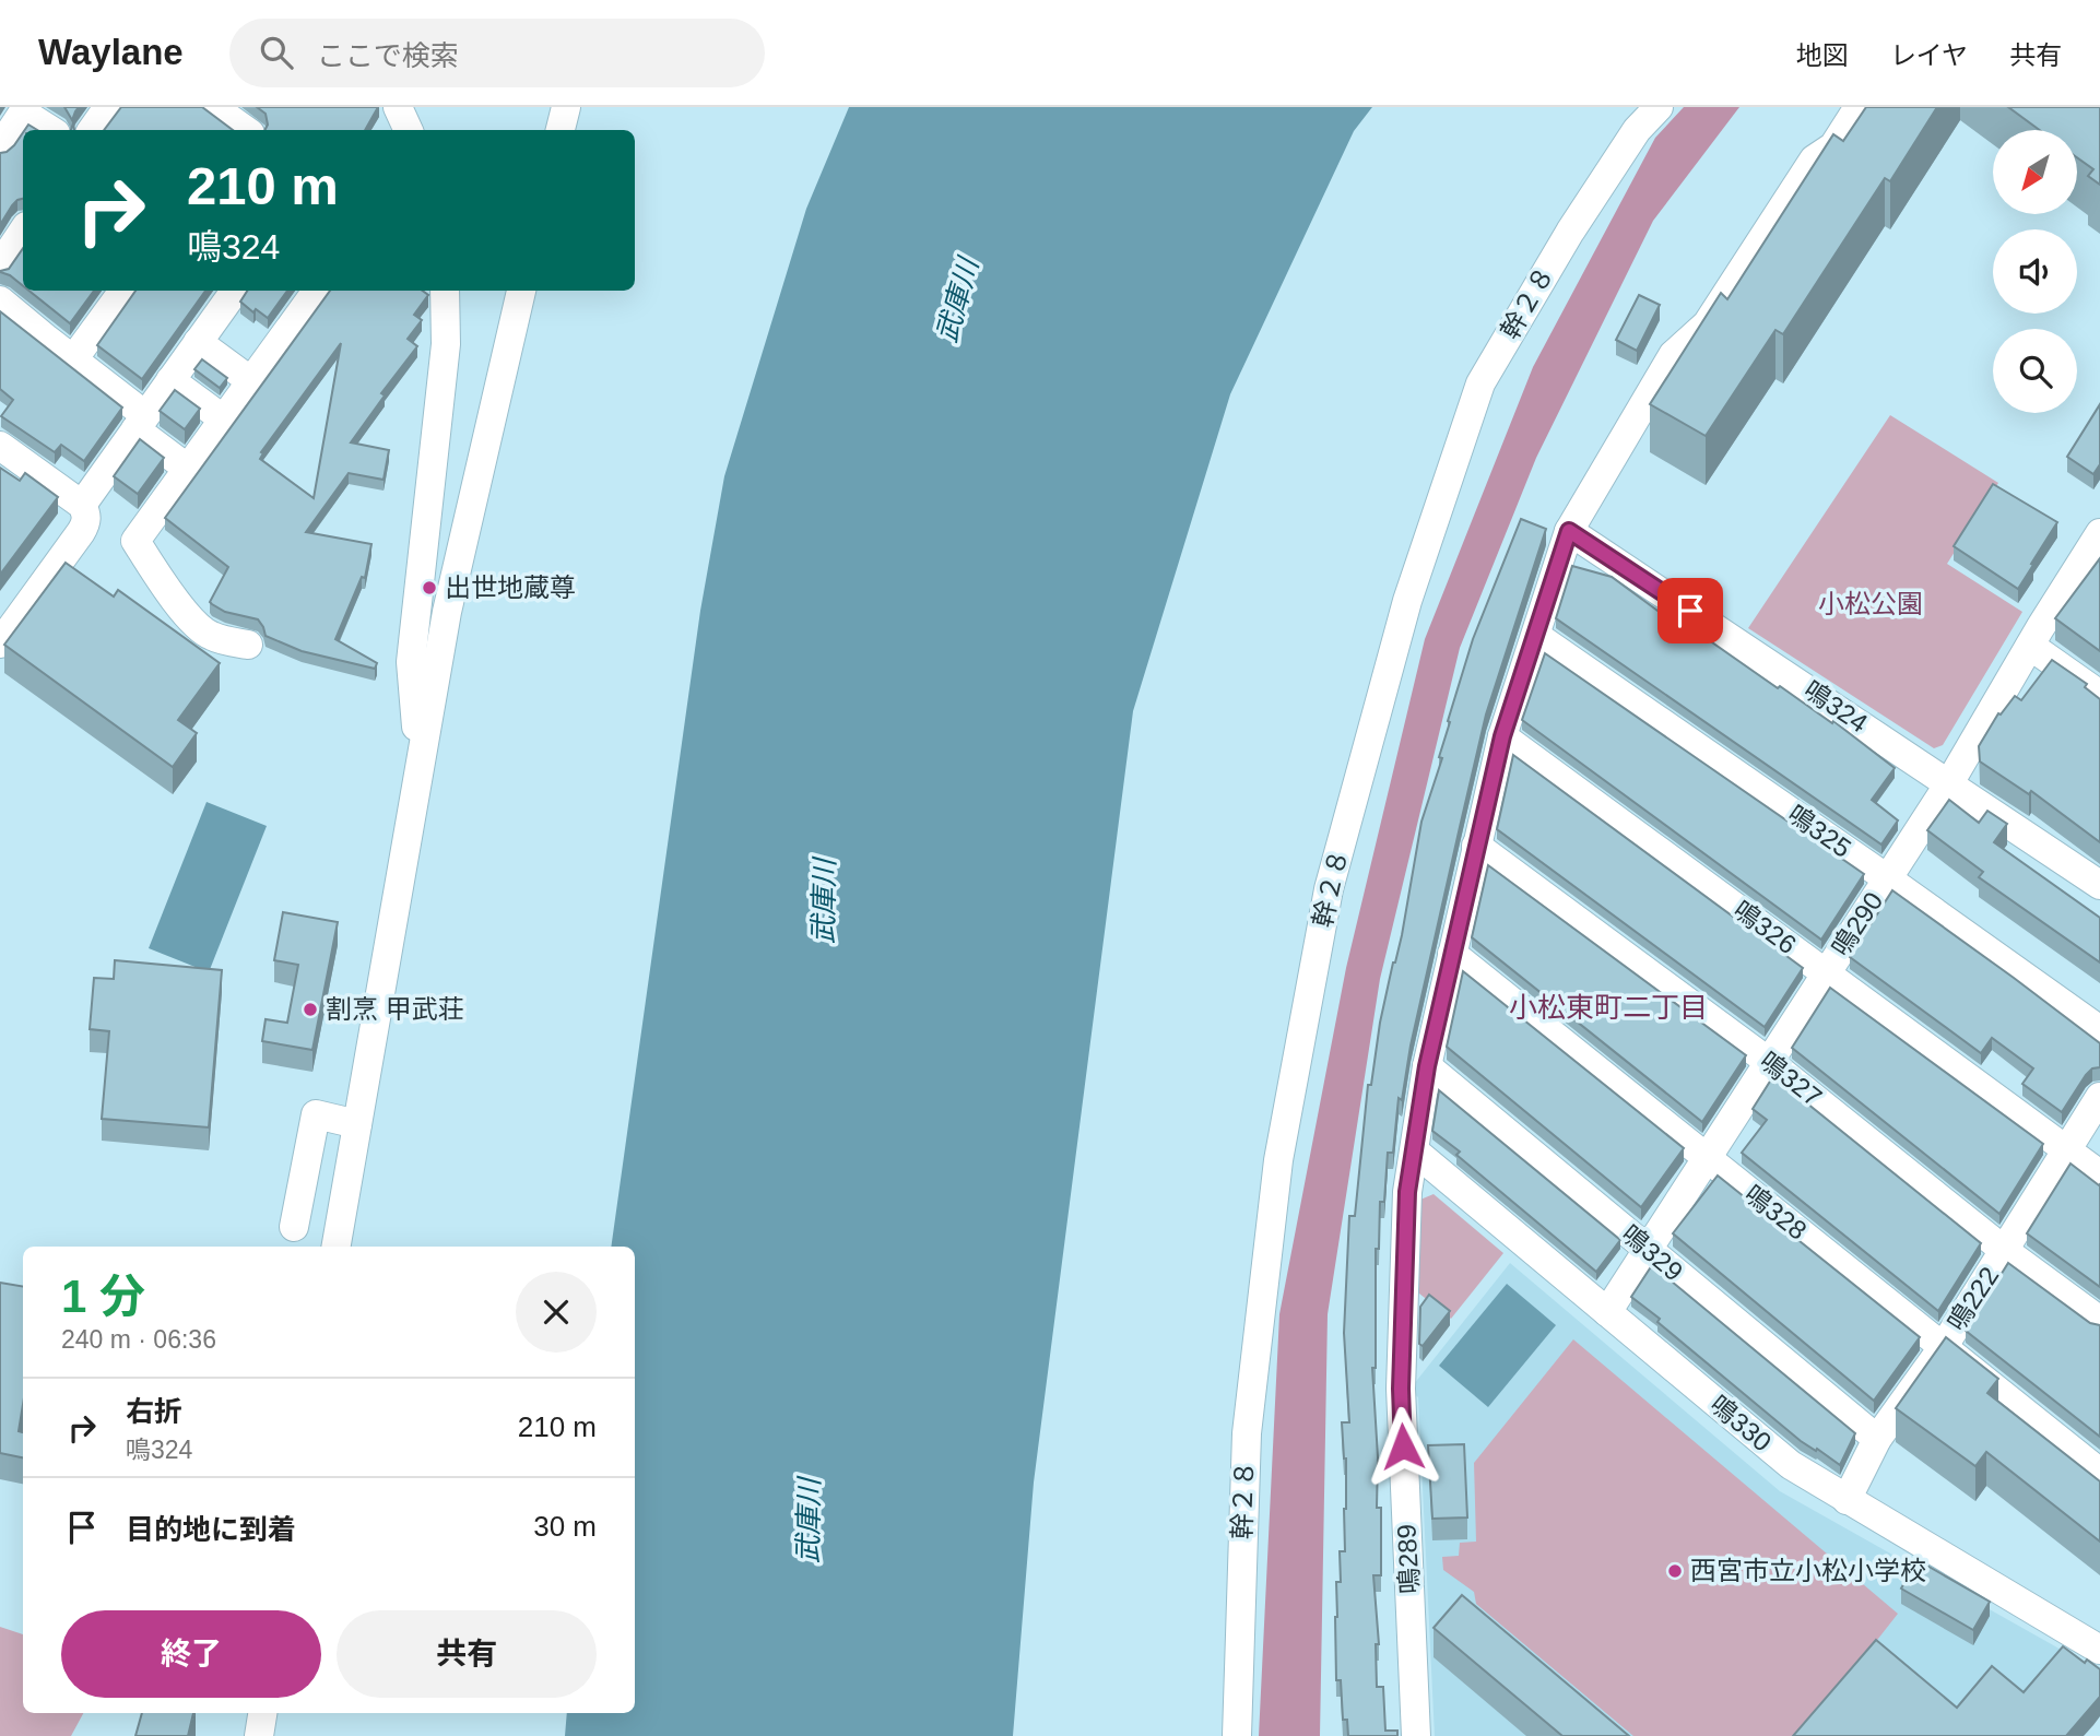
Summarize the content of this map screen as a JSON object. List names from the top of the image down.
{
  "streets": {
    "street": [
      "幹２８",
      "鳴324",
      "鳴325",
      "鳴290",
      "鳴326",
      "鳴327",
      "鳴328",
      "鳴329",
      "鳴222",
      "鳴330",
      "鳴289"
    ]
  },
  "crossings": [
    ["鳴324", "鳴290"],
    ["鳴324", "鳴289"],
    ["鳴325", "鳴290"],
    ["鳴325", "鳴289"],
    ["鳴290", "鳴326"],
    ["鳴290", "鳴327"],
    ["鳴290", "鳴328"],
    ["鳴290", "鳴329"],
    ["鳴290", "鳴330"],
    ["鳴326", "鳴222"],
    ["鳴326", "鳴289"],
    ["鳴327", "鳴222"],
    ["鳴327", "鳴289"],
    ["鳴328", "鳴222"],
    ["鳴328", "鳴289"],
    ["鳴329", "鳴222"],
    ["鳴329", "鳴289"],
    ["鳴222", "鳴330"],
    ["鳴330", "鳴289"]
  ],
  "districts": ["小松東町二丁目"],
  "water": ["武庫川"],
  "parks": ["小松公園"],
  "places": ["出世地蔵尊", "割烹 甲武荘", "西宮市立小松小学校"],
  "north": "bottom left",
  "page": {
    "header": "Waylane",
    "search": "ここで検索",
    "nav": ["地図", "レイヤ", "共有"],
    "turn": ["210 m", "鳴324"],
    "heading": ["1 分", "240 m · 06:36"],
    "list": [
      {
        "name": "右折",
        "note": "鳴324",
        "value": "210 m"
      },
      {
        "name": "目的地に到着",
        "value": "30 m"
      }
    ],
    "buttons": ["終了", "共有"]
  }
}
